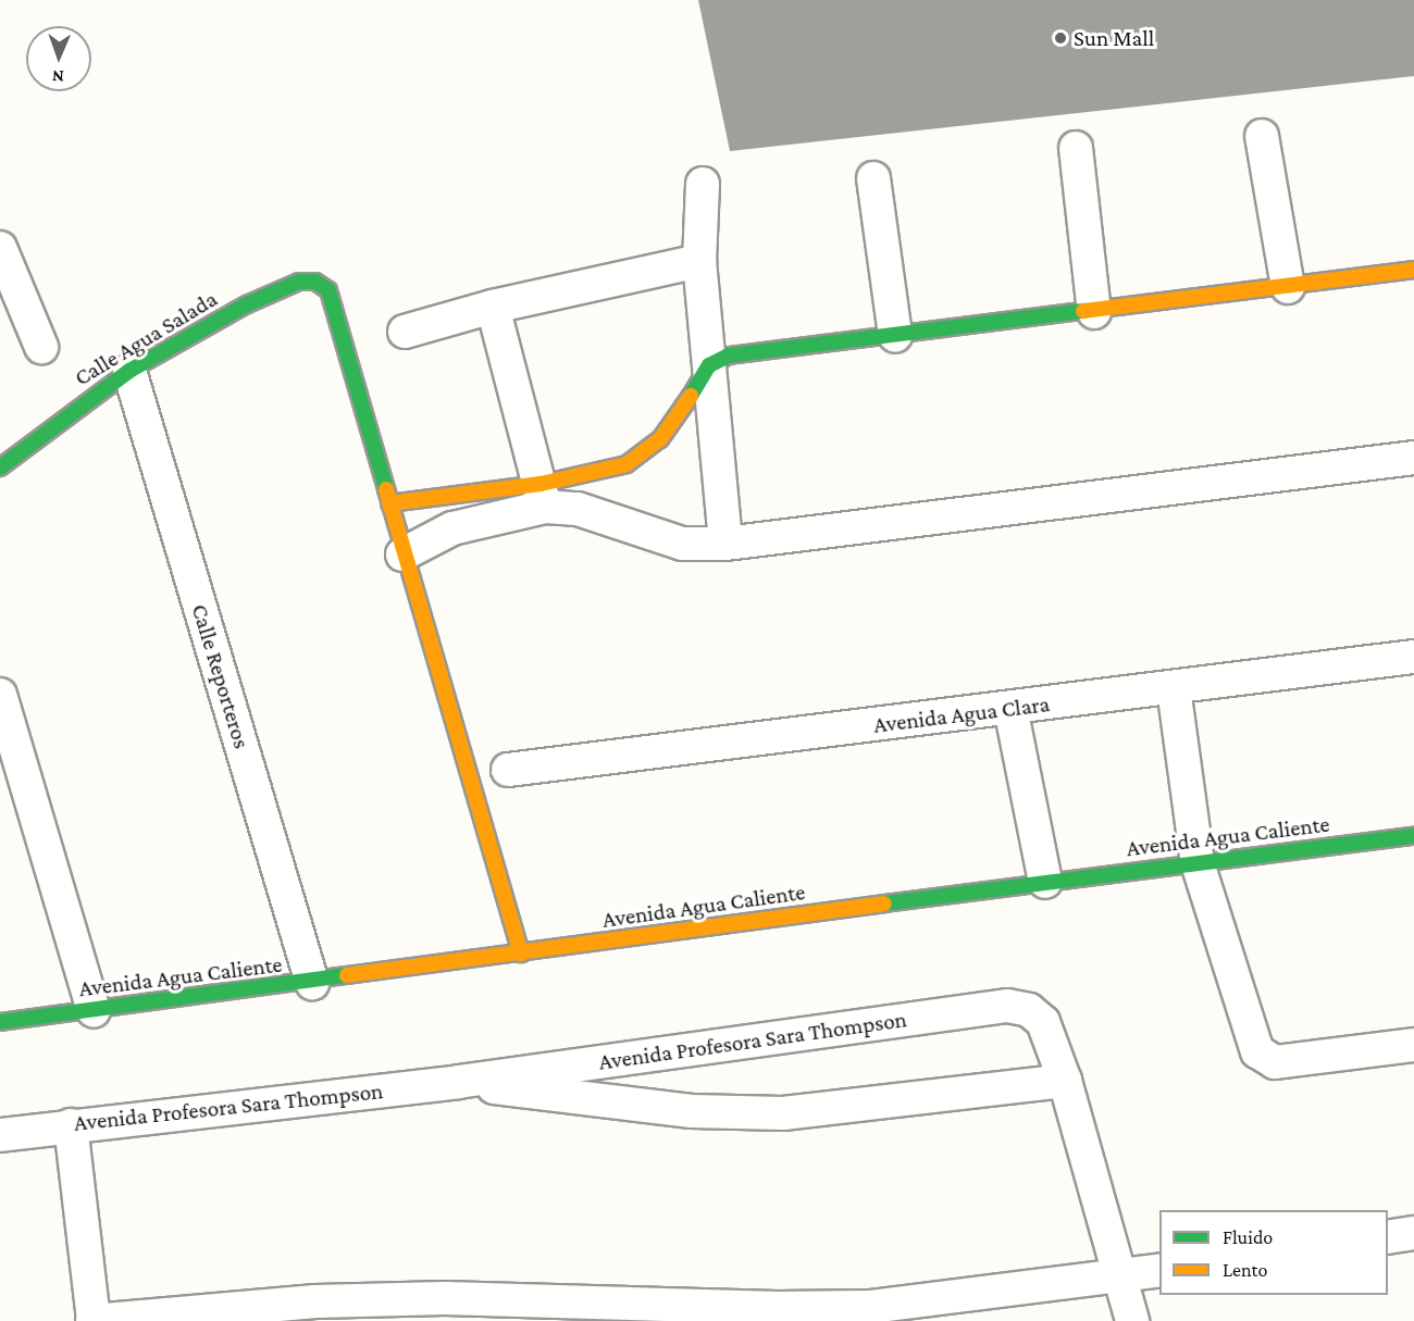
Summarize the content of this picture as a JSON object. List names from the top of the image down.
{
  "streets": {
    "street": [
      "Calle Agua Salada",
      "Calle Reporteros",
      "Avenida Agua Clara",
      "Avenida Agua Caliente",
      "Avenida Profesora Sara Thompson"
    ]
  },
  "crossings": [
    ["Calle Agua Salada", "Calle Reporteros"],
    ["Calle Reporteros", "Avenida Agua Caliente"]
  ],
  "places": ["Sun Mall"],
  "legend": ["Fluido", "Lento"],
  "north": "bottom"
}
